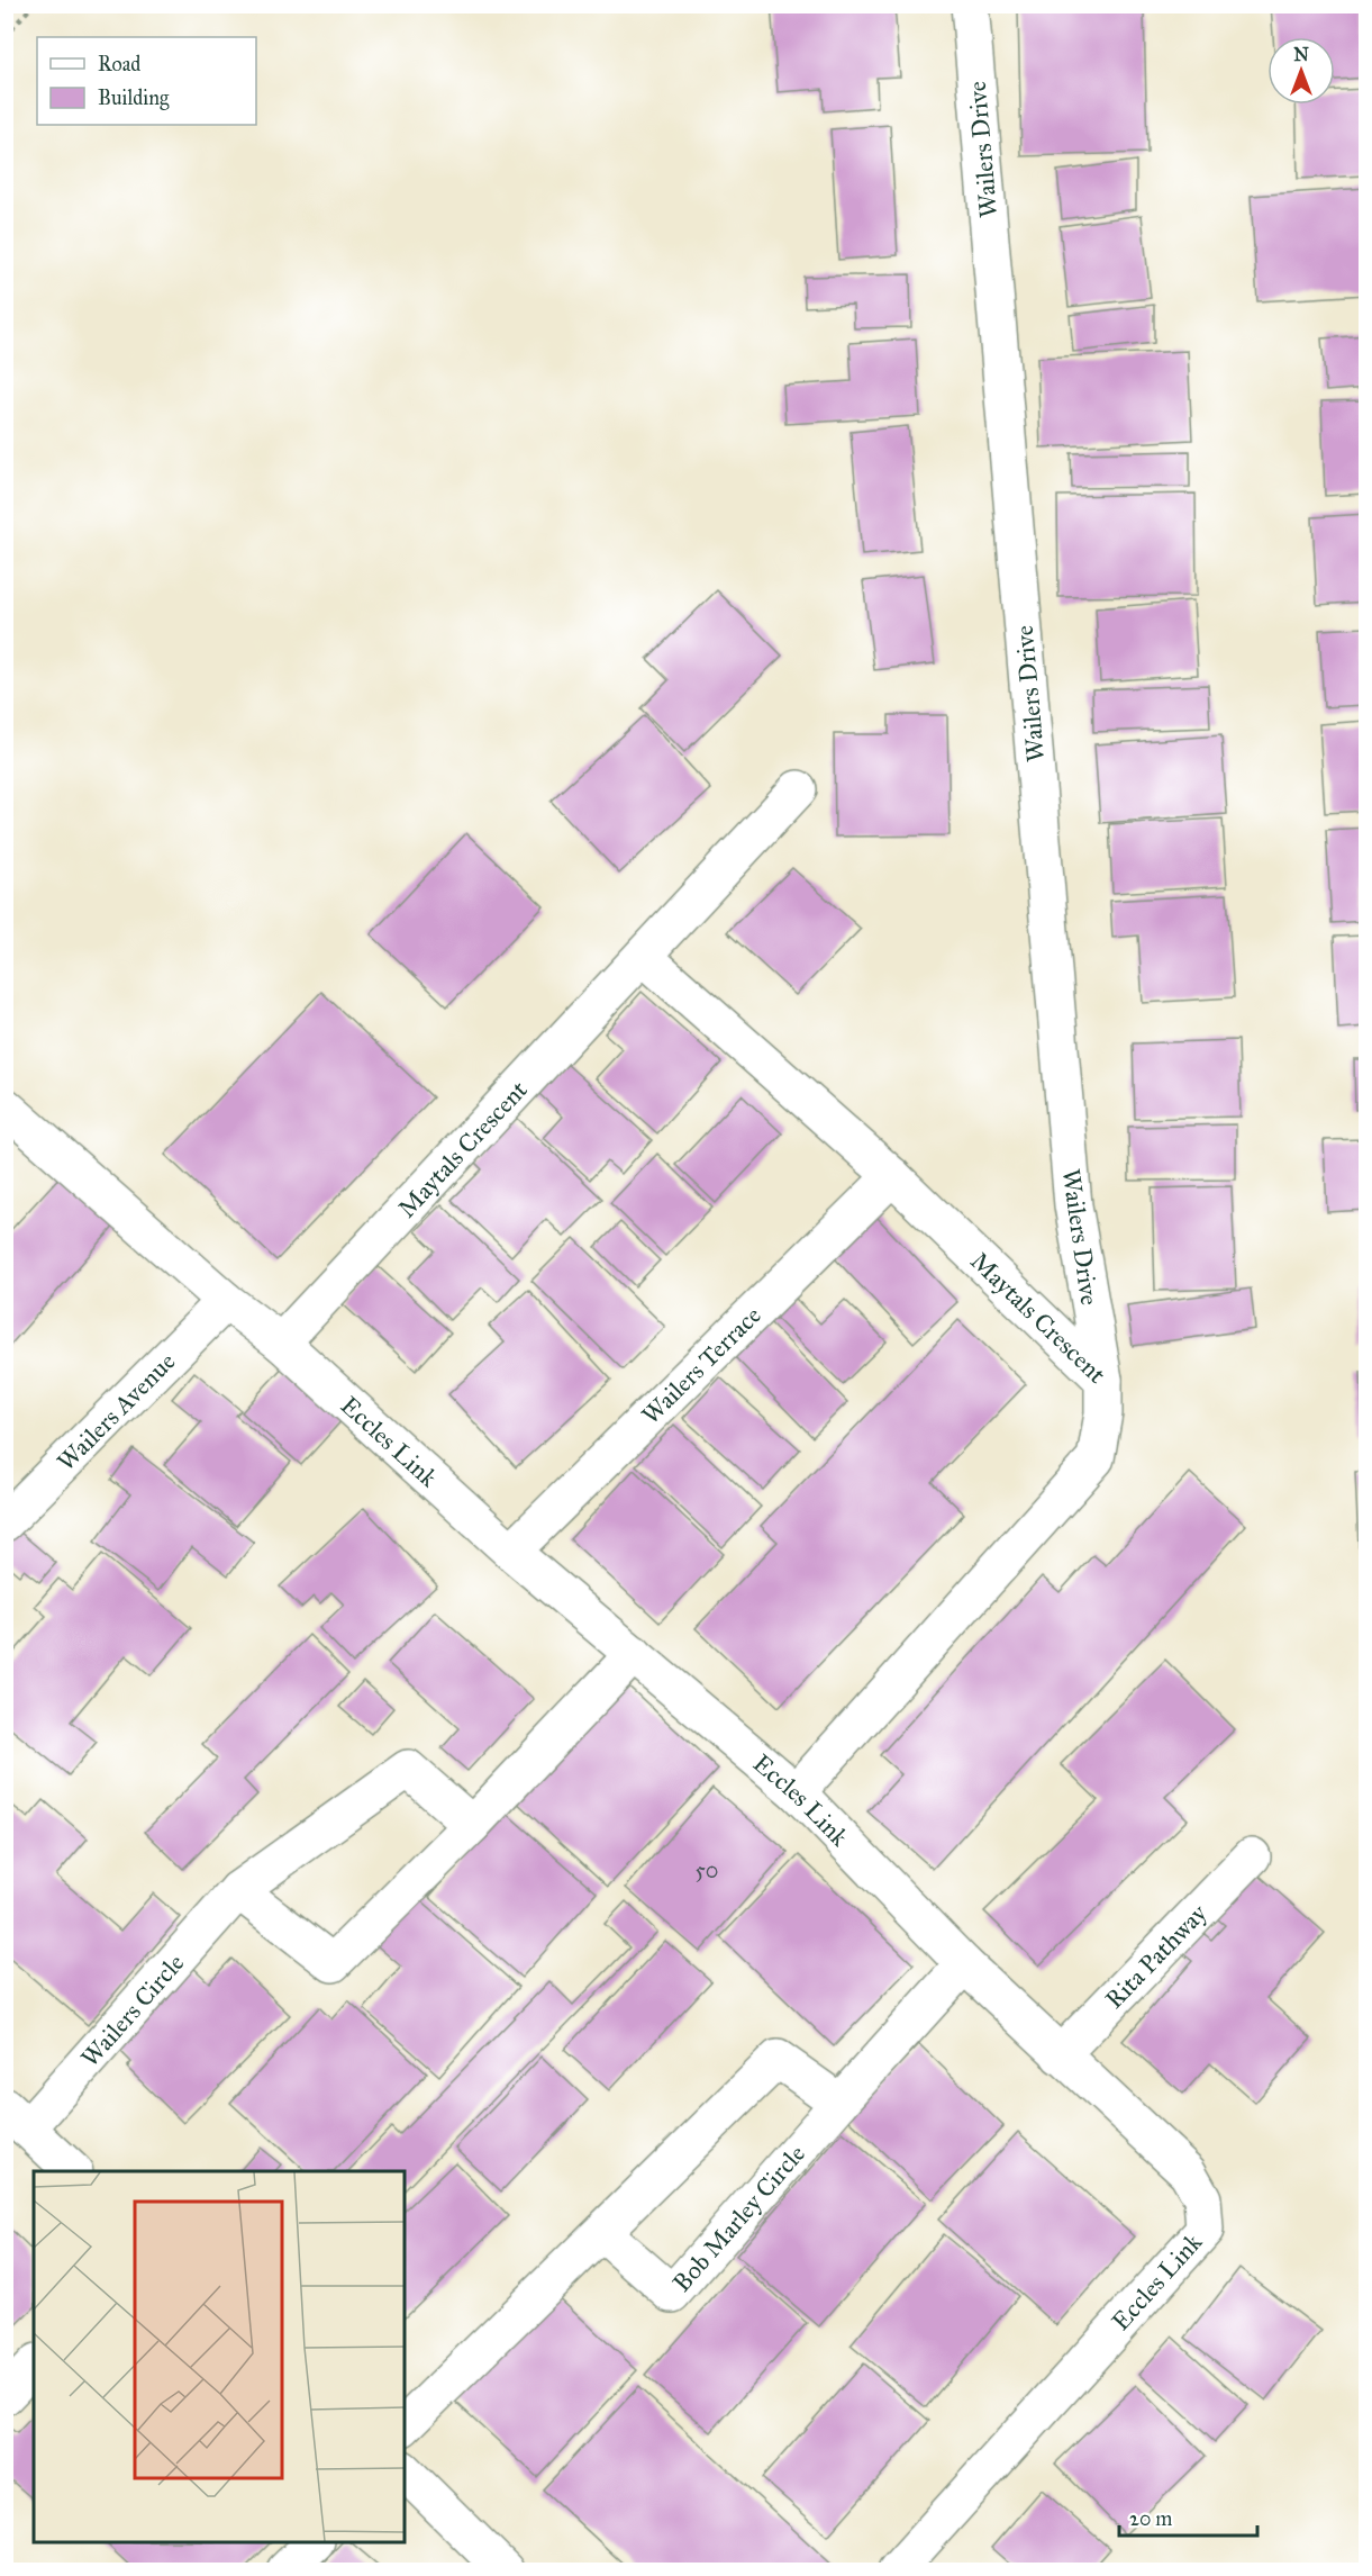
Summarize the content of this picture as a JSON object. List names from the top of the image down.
{
  "streets": {
    "street": [
      "Wailers Drive",
      "Maytals Crescent",
      "Wailers Terrace",
      "Wailers Avenue",
      "Eccles Link",
      "Rita Pathway",
      "Wailers Circle",
      "Bob Marley Circle"
    ]
  },
  "crossings": [
    ["Wailers Drive", "Maytals Crescent"],
    ["Maytals Crescent", "Wailers Terrace"],
    ["Maytals Crescent", "Eccles Link"],
    ["Wailers Terrace", "Eccles Link"],
    ["Wailers Avenue", "Eccles Link"],
    ["Eccles Link", "Rita Pathway"],
    ["Eccles Link", "Bob Marley Circle"]
  ],
  "house_numbers": ["50"],
  "legend": ["Road", "Building"],
  "scale_bar": "20 m",
  "north": "top"
}
